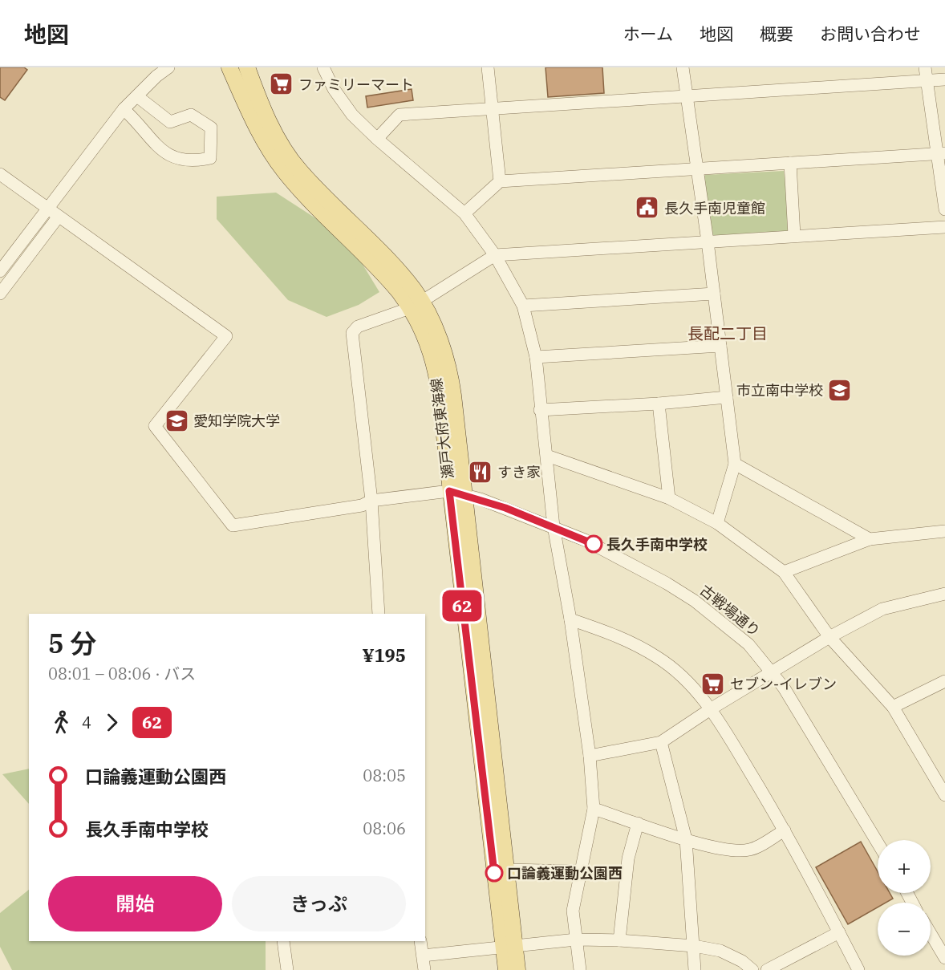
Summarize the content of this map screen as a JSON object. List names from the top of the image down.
{
  "streets": {
    "main road": ["瀬戸大府東海線"],
    "street": ["古戦場通り"]
  },
  "crossings": [
    ["瀬戸大府東海線", "古戦場通り"]
  ],
  "districts": ["長配二丁目"],
  "places": {
    "supermarket": ["ファミリーマート", "セブン-イレブン"],
    "public building": ["長久手南児童館"],
    "school or university": ["市立南中学校", "愛知学院大学"],
    "restaurant": ["すき家"],
    "other": ["長久手南中学校", "口論義運動公園西"]
  },
  "lines": ["bus line 62"],
  "page": {
    "header": "地図",
    "nav": [
      "ホーム",
      "地図",
      "概要",
      "お問い合わせ"
    ],
    "on_map": "62",
    "heading": ["5 分", "08:01 – 08:06 · バス", "¥195"],
    "legs": ["4", "62"],
    "list": [
      {
        "name": "口論義運動公園西",
        "value": "08:05"
      },
      {
        "name": "長久手南中学校",
        "value": "08:06"
      }
    ],
    "map_buttons": ["+", "−"],
    "buttons": ["開始", "きっぷ"]
  }
}
